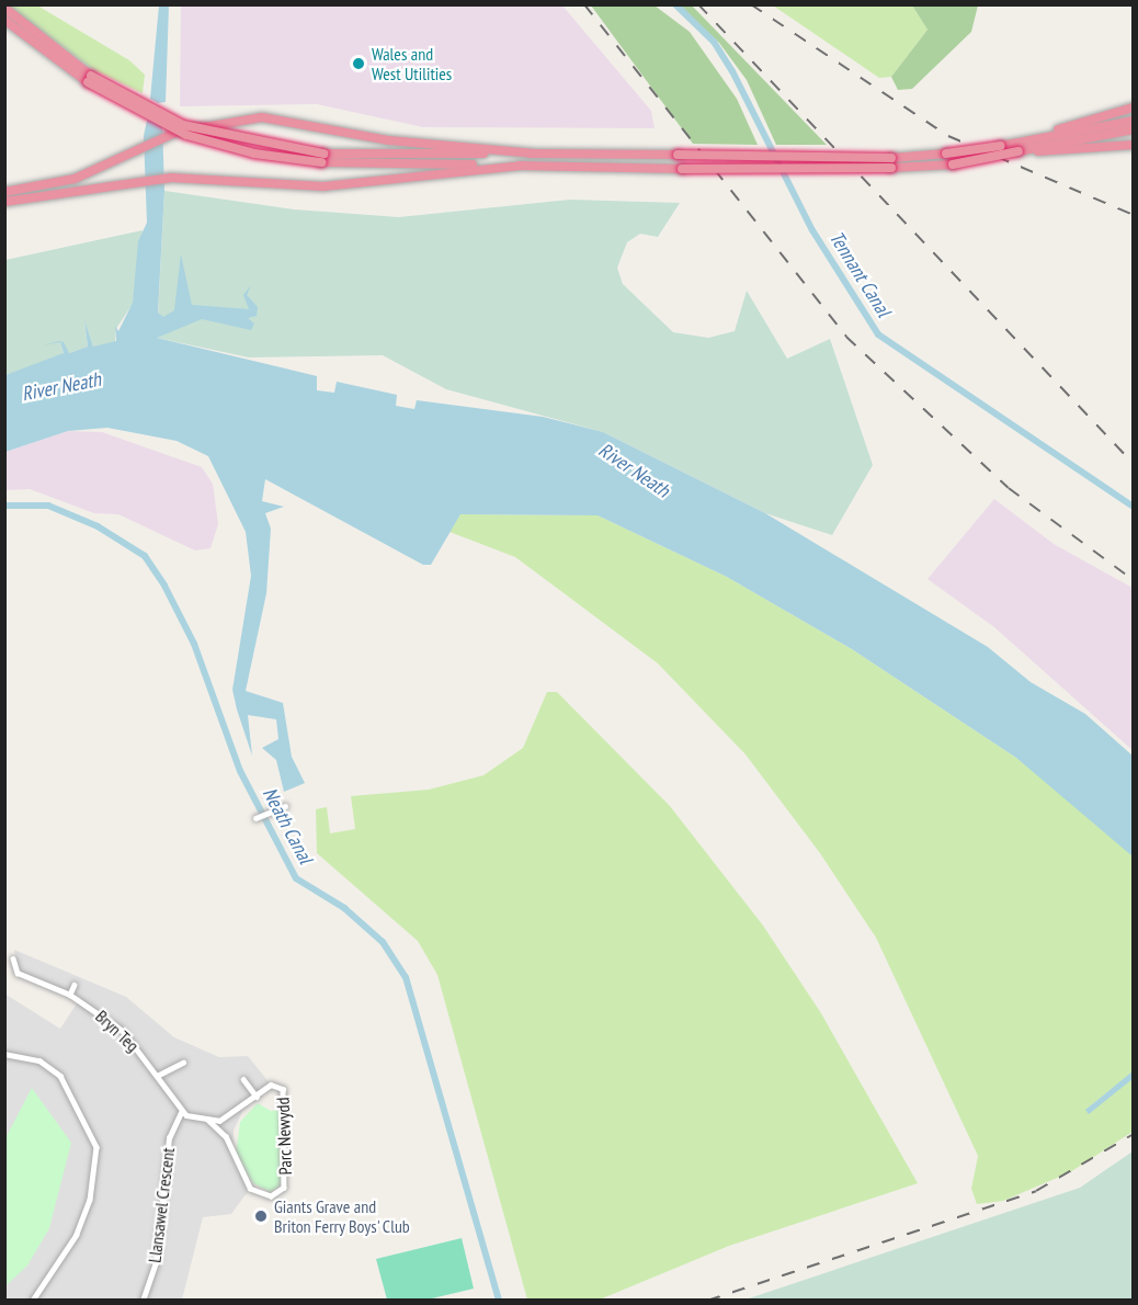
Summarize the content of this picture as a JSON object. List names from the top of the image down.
{
  "streets": {
    "street": ["Bryn Teg", "Parc Newydd", "Llansawel Crescent"]
  },
  "crossings": [
    ["Bryn Teg", "Llansawel Crescent"]
  ],
  "water": ["Tennant Canal", "River Neath", "Neath Canal"],
  "places": ["Wales and West Utilities", "Giants Grave and Briton Ferry Boys' Club"]
}
